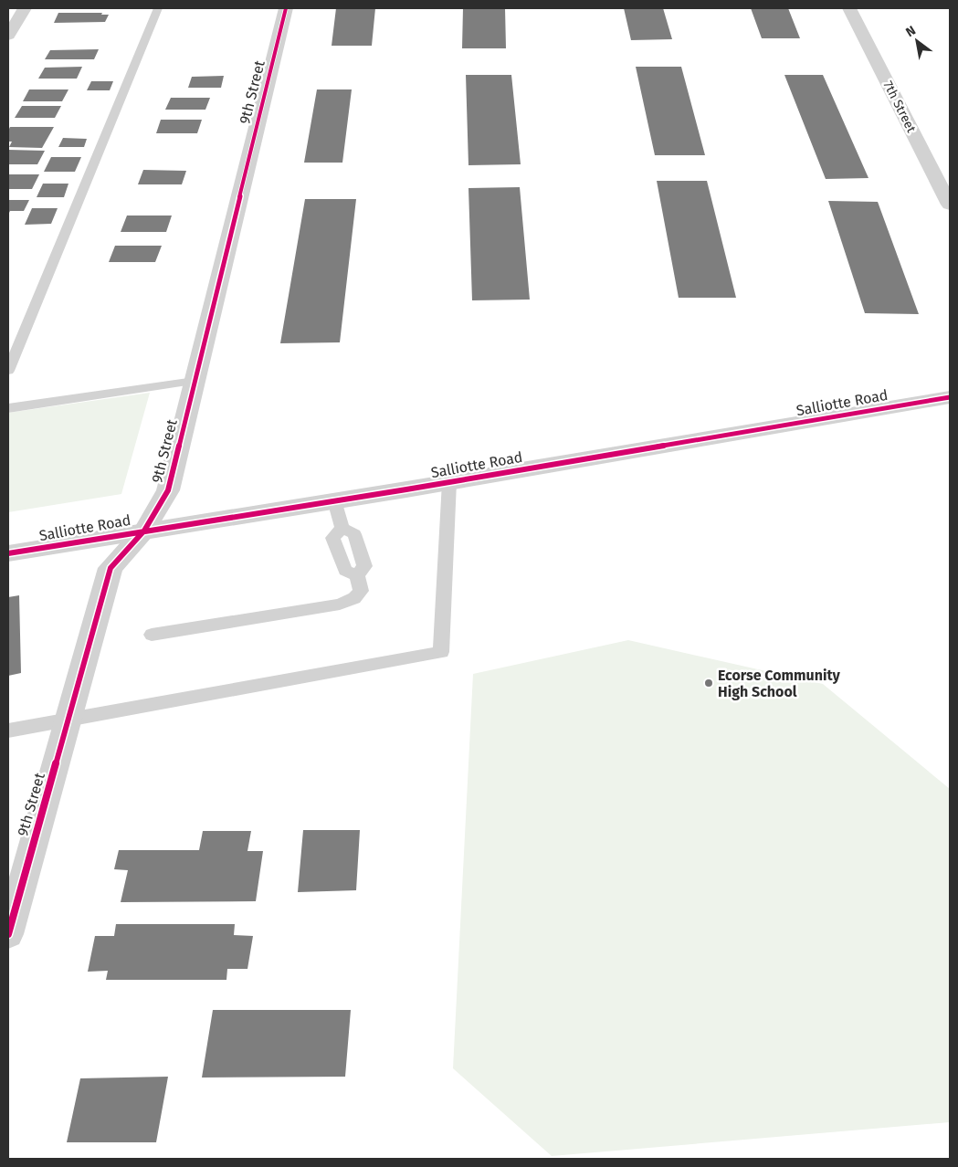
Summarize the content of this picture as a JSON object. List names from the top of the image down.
{
  "streets": {
    "street": ["9th Street", "7th Street", "Salliotte Road"]
  },
  "crossings": [
    ["9th Street", "Salliotte Road"]
  ],
  "places": ["Ecorse Community High School"],
  "north": "top left"
}
